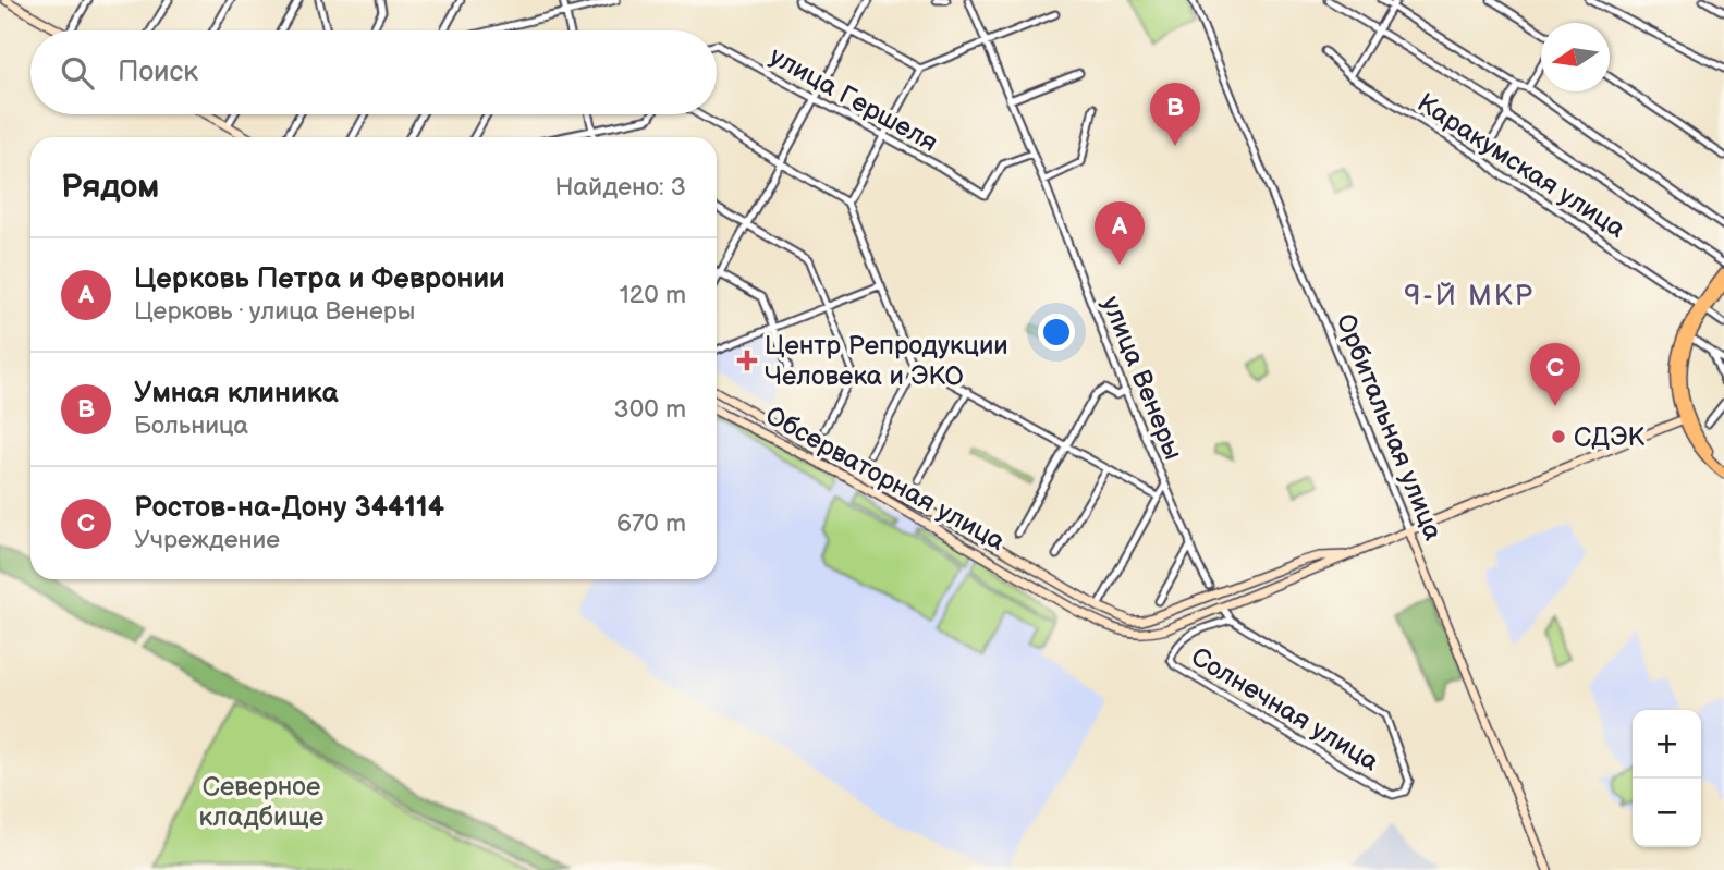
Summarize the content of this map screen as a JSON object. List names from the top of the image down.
{
  "streets": {
    "main road": ["Орбитальная улица", "Обсерваторная улица"],
    "street": [
      "улица Гершеля",
      "Каракумская улица",
      "улица Венеры",
      "Солнечная улица"
    ]
  },
  "crossings": [
    ["улица Гершеля", "улица Венеры"],
    ["Орбитальная улица", "Обсерваторная улица"]
  ],
  "districts": ["9-Й МКР"],
  "parks": ["Северное кладбище"],
  "places": {
    "health": ["Центр Репродукции Человека и ЭКО"],
    "other": ["СДЭК"]
  },
  "north": "left",
  "page": {
    "search": "Поиск",
    "pins": ["B", "A", "C"],
    "heading": ["Рядом", "Найдено: 3"],
    "list": [
      {
        "mark": "A",
        "name": "Церковь Петра и Февронии",
        "note": "Церковь · улица Венеры",
        "value": "120 m"
      },
      {
        "mark": "B",
        "name": "Умная клиника",
        "note": "Больница",
        "value": "300 m"
      },
      {
        "mark": "C",
        "name": "Ростов-на-Дону 344114",
        "note": "Учреждение",
        "value": "670 m"
      }
    ],
    "map_buttons": ["+", "−"]
  }
}
